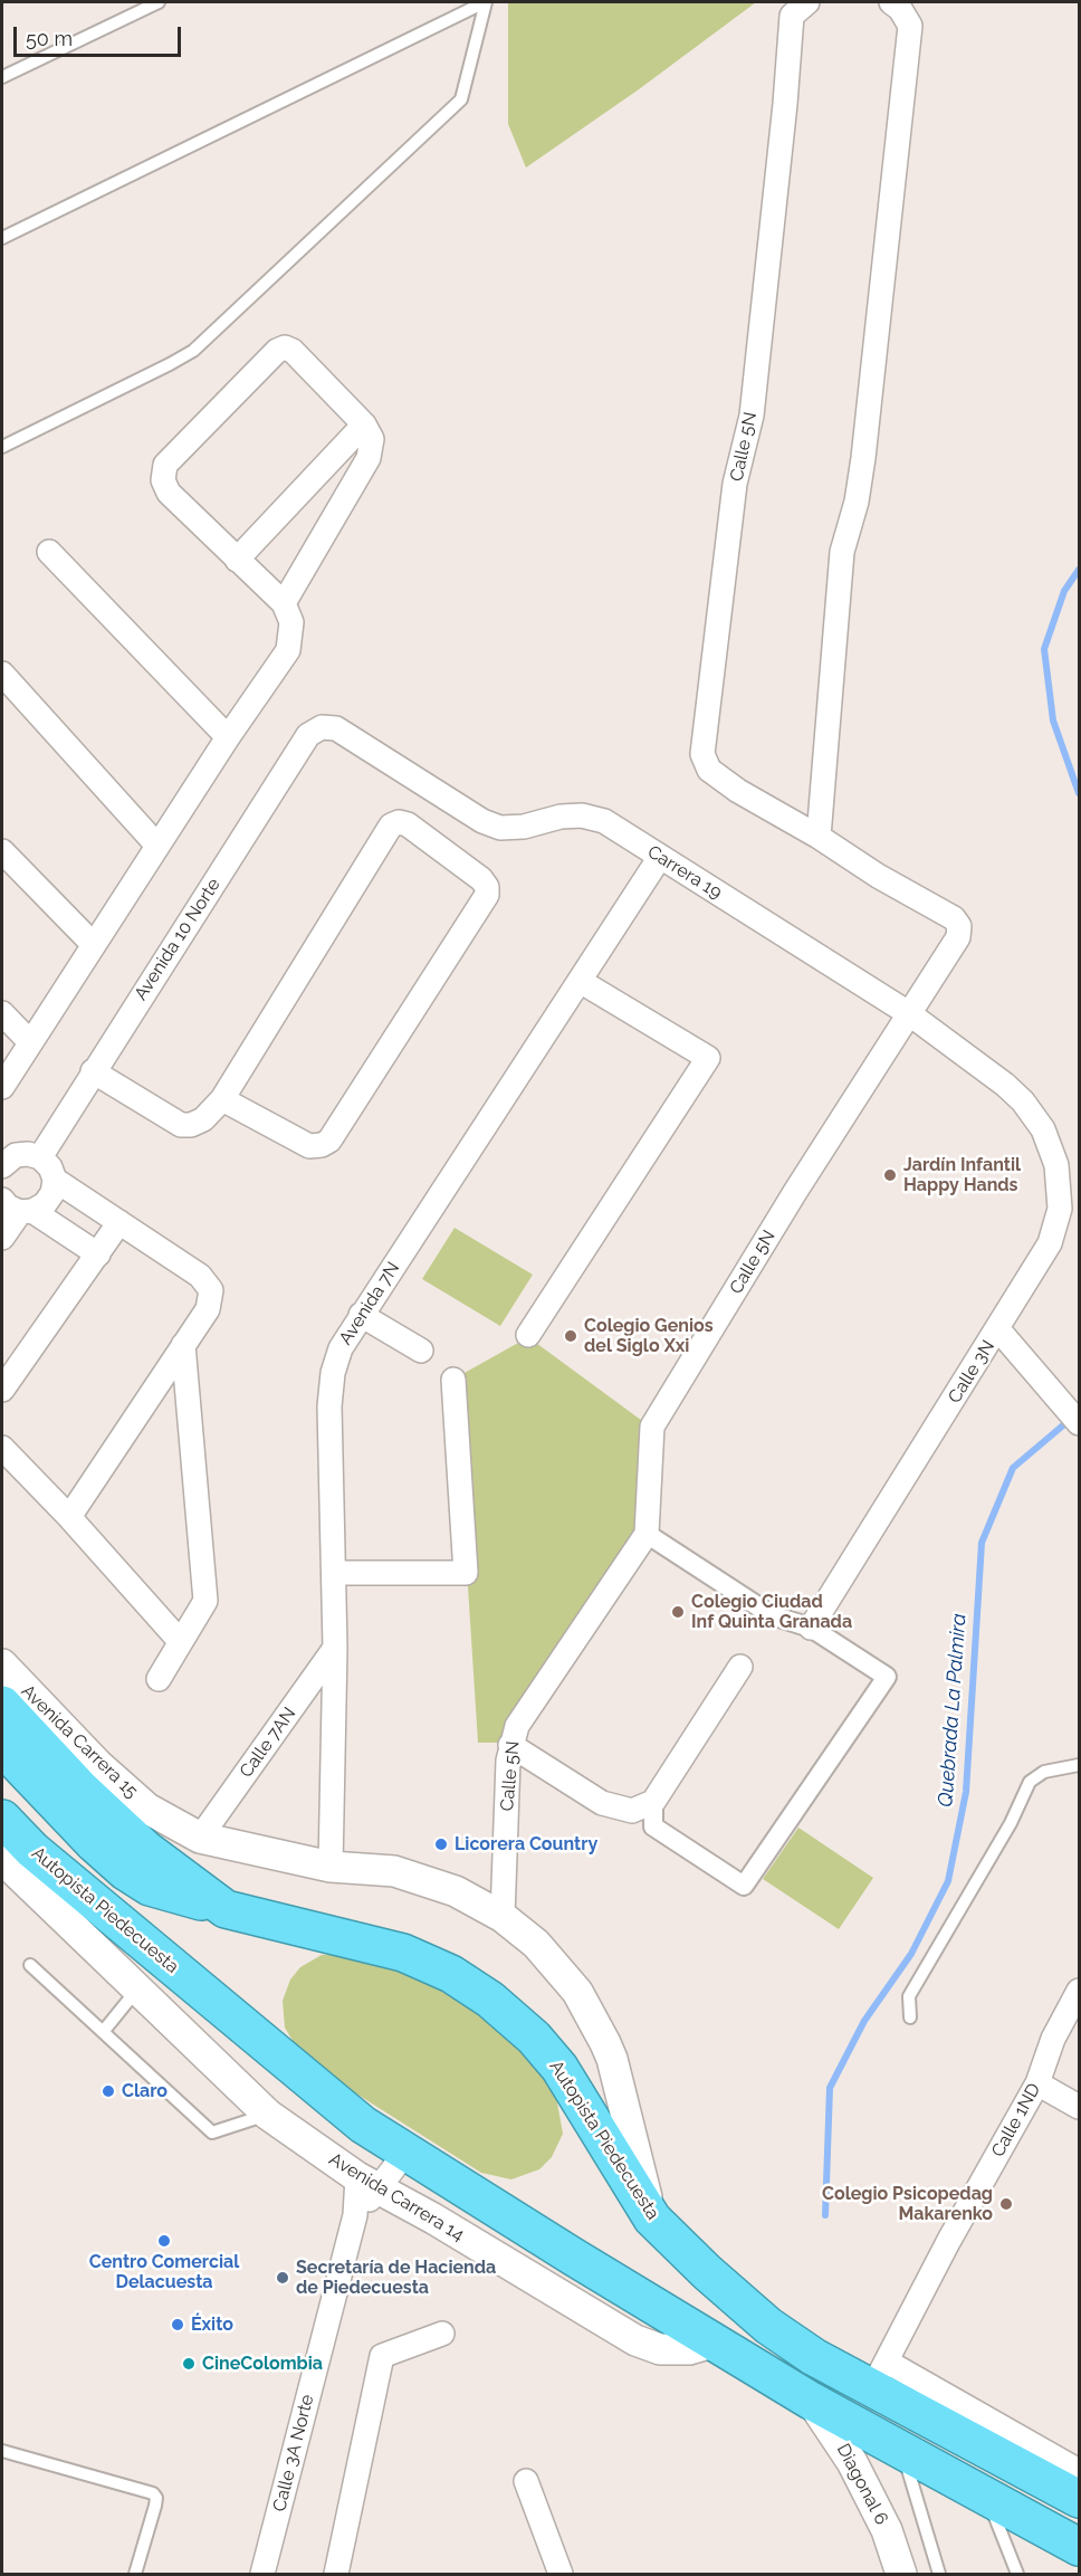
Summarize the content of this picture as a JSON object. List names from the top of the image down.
{
  "streets": {
    "highway": ["Autopista Piedecuesta"],
    "street": [
      "Calle 5N",
      "Carrera 19",
      "Avenida 10 Norte",
      "Avenida 7N",
      "Calle 3N",
      "Avenida Carrera 15",
      "Calle 7AN",
      "Calle 1ND",
      "Avenida Carrera 14",
      "Calle 3A Norte",
      "Diagonal 6"
    ]
  },
  "crossings": [
    ["Calle 5N", "Carrera 19"],
    ["Calle 5N", "Avenida Carrera 15"],
    ["Carrera 19", "Avenida 10 Norte"],
    ["Carrera 19", "Avenida 7N"],
    ["Carrera 19", "Calle 3N"],
    ["Avenida 7N", "Avenida Carrera 15"],
    ["Avenida 7N", "Calle 7AN"],
    ["Avenida Carrera 15", "Calle 7AN"],
    ["Avenida Carrera 15", "Autopista Piedecuesta"],
    ["Autopista Piedecuesta", "Calle 1ND"],
    ["Autopista Piedecuesta", "Avenida Carrera 14"],
    ["Autopista Piedecuesta", "Diagonal 6"],
    ["Avenida Carrera 14", "Calle 3A Norte"]
  ],
  "water": ["Quebrada La Palmira"],
  "places": [
    "Jardín Infantil Happy Hands",
    "Colegio Genios del Siglo Xxi",
    "Colegio Ciudad Inf Quinta Granada",
    "Licorera Country",
    "Claro",
    "Colegio Psicopedag Makarenko",
    "Centro Comercial Delacuesta",
    "Secretaría de Hacienda de Piedecuesta",
    "Éxito",
    "CineColombia"
  ],
  "scale_bar": "50 m"
}
